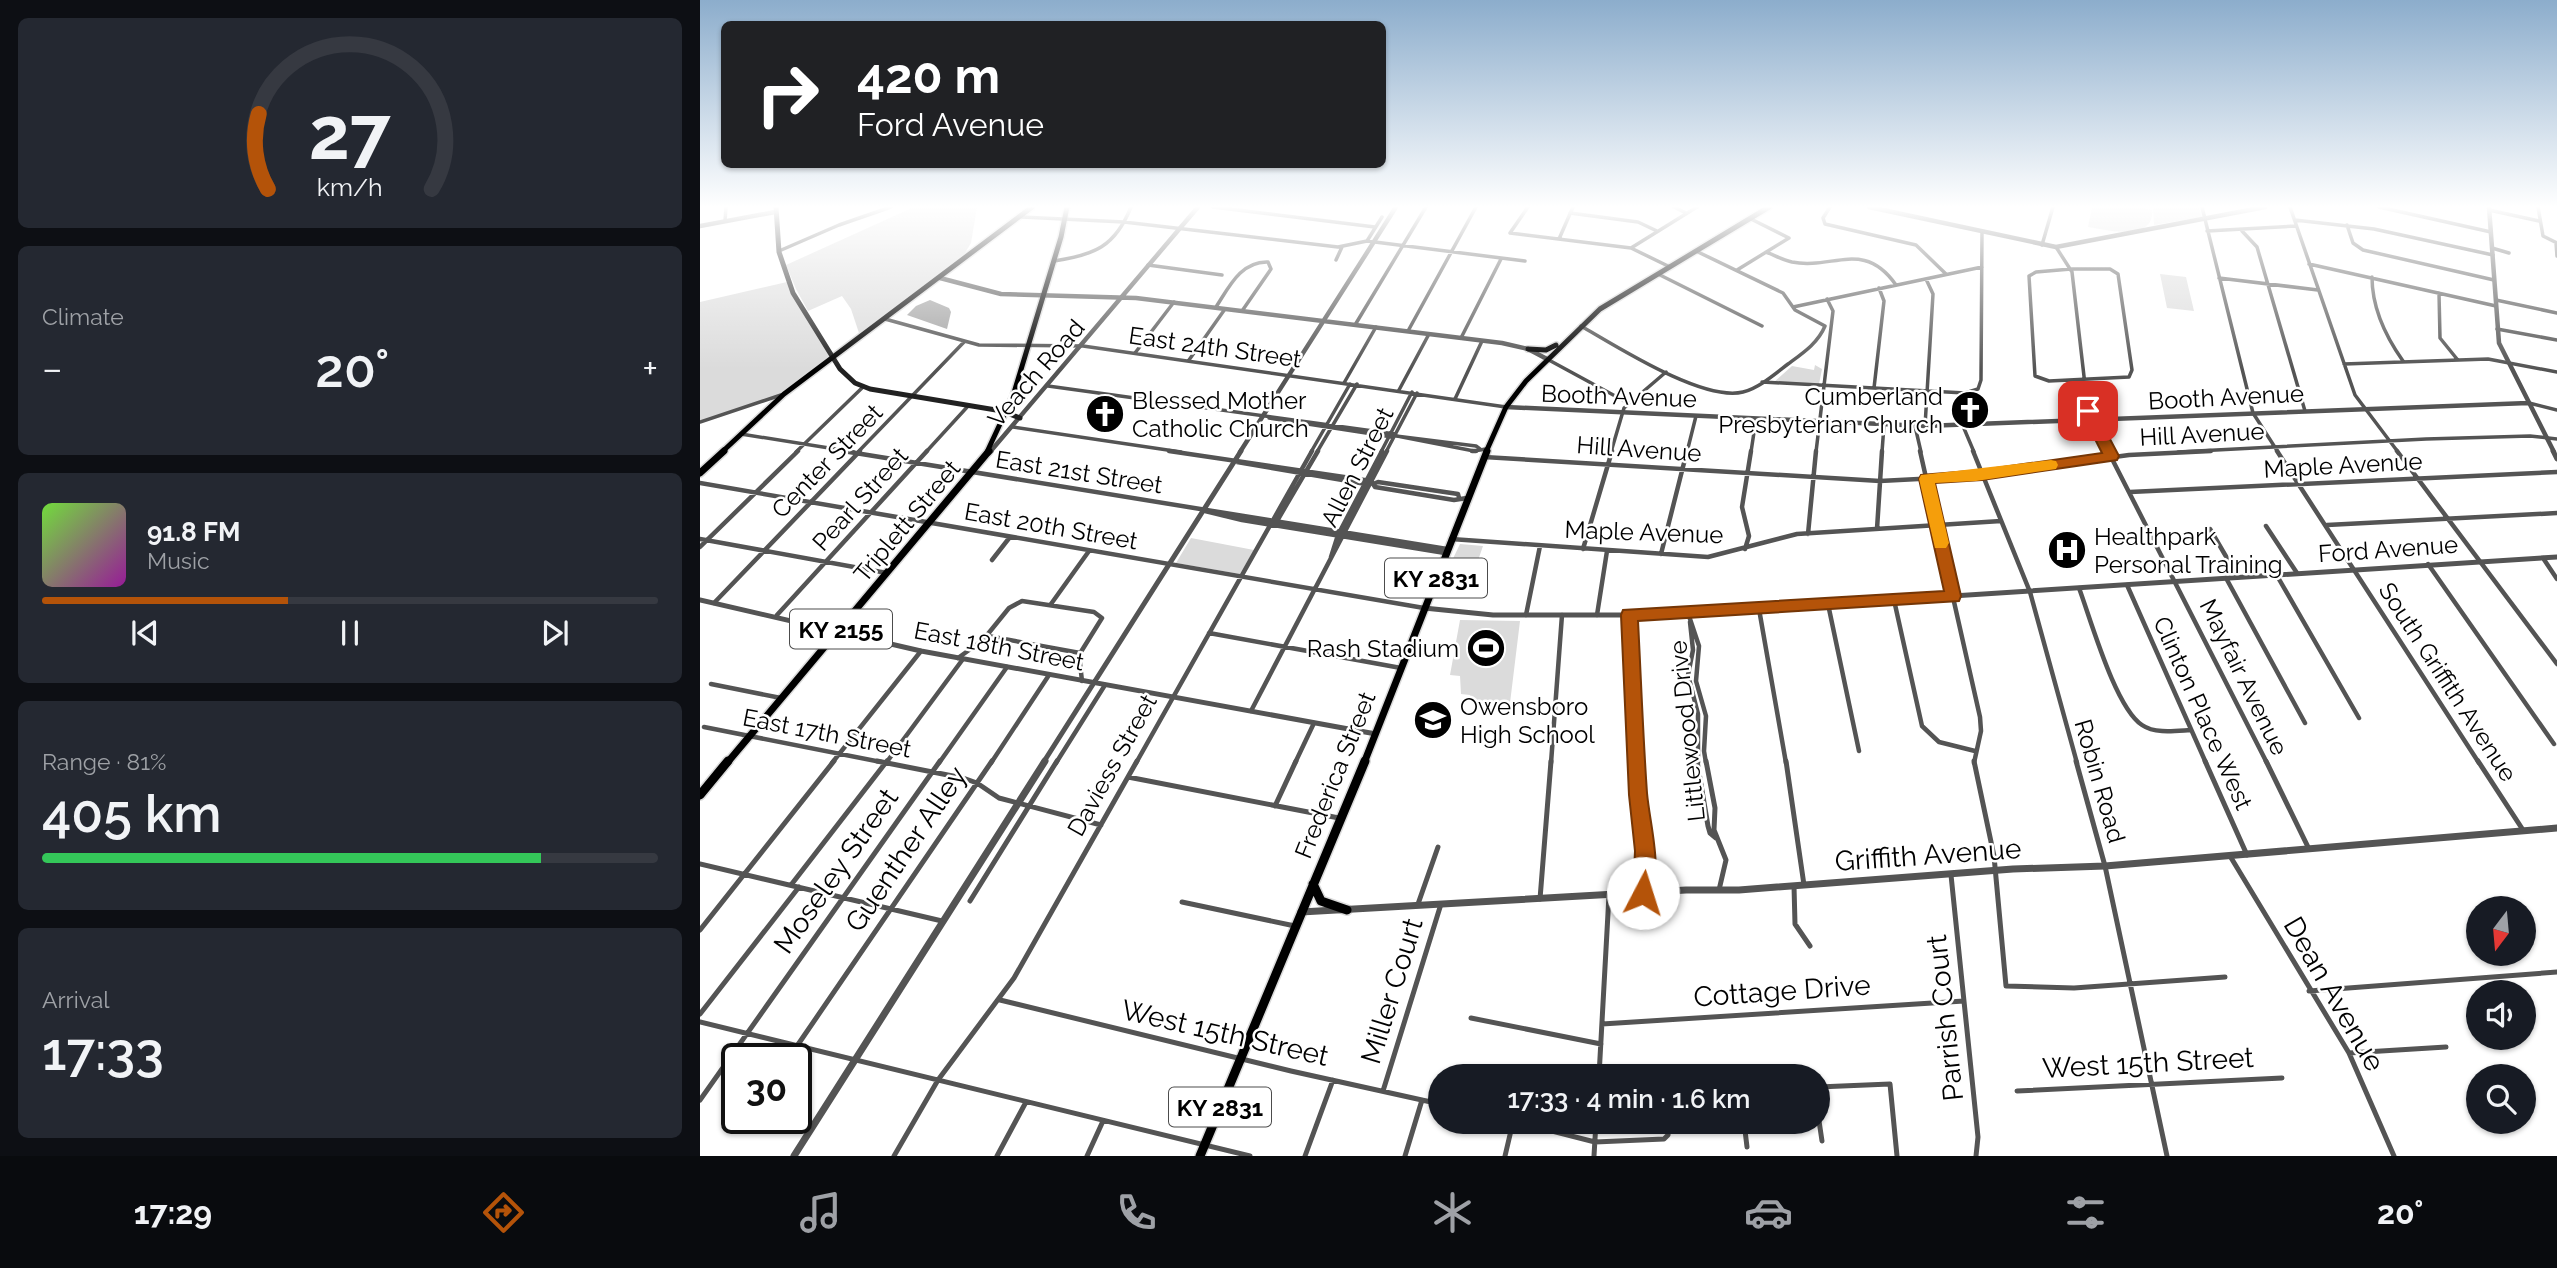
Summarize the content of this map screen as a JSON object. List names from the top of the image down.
{
  "streets": {
    "main road": [
      "Triplett Street",
      "KY 2831",
      "KY 2155",
      "Frederica Street"
    ],
    "street": [
      "East 24th Street",
      "Veach Road",
      "Booth Avenue",
      "Hill Avenue",
      "Center Street",
      "Maple Avenue",
      "Allen Street",
      "East 21st Street",
      "Pearl Street",
      "East 20th Street",
      "Ford Avenue",
      "East 18th Street",
      "Mayfair Avenue",
      "South Griffith Avenue",
      "Clinton Place West",
      "Littlewood Drive",
      "East 17th Street",
      "Daviess Street",
      "Robin Road",
      "Guenther Alley",
      "Griffith Avenue",
      "Moseley Street",
      "Miller Court",
      "Cottage Drive",
      "Dean Avenue",
      "Parrish Court",
      "West 15th Street"
    ]
  },
  "crossings": [
    ["East 24th Street", "Veach Road"],
    ["East 24th Street", "Booth Avenue"],
    ["East 24th Street", "Center Street"],
    ["East 24th Street", "Allen Street"],
    ["East 24th Street", "KY 2155"],
    ["East 24th Street", "Frederica Street"],
    ["Veach Road", "Hill Avenue"],
    ["Veach Road", "Triplett Street"],
    ["Veach Road", "KY 2155"],
    ["Booth Avenue", "Mayfair Avenue"],
    ["Booth Avenue", "South Griffith Avenue"],
    ["Booth Avenue", "Frederica Street"],
    ["Booth Avenue", "Robin Road"],
    ["Hill Avenue", "Allen Street"],
    ["Hill Avenue", "Mayfair Avenue"],
    ["Hill Avenue", "South Griffith Avenue"],
    ["Hill Avenue", "Frederica Street"],
    ["Hill Avenue", "Robin Road"],
    ["Center Street", "East 21st Street"],
    ["Center Street", "East 20th Street"],
    ["Center Street", "East 18th Street"],
    ["Maple Avenue", "Mayfair Avenue"],
    ["Maple Avenue", "South Griffith Avenue"],
    ["Maple Avenue", "Frederica Street"],
    ["Maple Avenue", "Robin Road"],
    ["Allen Street", "East 21st Street"],
    ["Allen Street", "East 20th Street"],
    ["Allen Street", "East 18th Street"],
    ["East 21st Street", "Pearl Street"],
    ["East 21st Street", "Triplett Street"],
    ["East 21st Street", "Daviess Street"],
    ["East 21st Street", "Frederica Street"],
    ["Pearl Street", "East 20th Street"],
    ["Pearl Street", "East 18th Street"],
    ["Triplett Street", "East 20th Street"],
    ["Triplett Street", "KY 2155"],
    ["Triplett Street", "East 18th Street"],
    ["Triplett Street", "East 17th Street"],
    ["East 20th Street", "Ford Avenue"],
    ["East 20th Street", "Daviess Street"],
    ["East 20th Street", "Frederica Street"],
    ["Ford Avenue", "Mayfair Avenue"],
    ["Ford Avenue", "South Griffith Avenue"],
    ["Ford Avenue", "Clinton Place West"],
    ["Ford Avenue", "Littlewood Drive"],
    ["Ford Avenue", "Frederica Street"],
    ["Ford Avenue", "Robin Road"],
    ["East 18th Street", "Daviess Street"],
    ["East 18th Street", "Frederica Street"],
    ["East 18th Street", "Guenther Alley"],
    ["East 18th Street", "Moseley Street"],
    ["Mayfair Avenue", "Griffith Avenue"],
    ["South Griffith Avenue", "Griffith Avenue"],
    ["Clinton Place West", "Griffith Avenue"],
    ["Littlewood Drive", "Griffith Avenue"],
    ["East 17th Street", "Daviess Street"],
    ["East 17th Street", "Guenther Alley"],
    ["East 17th Street", "Moseley Street"],
    ["Daviess Street", "West 15th Street"],
    ["Frederica Street", "Griffith Avenue"],
    ["Frederica Street", "West 15th Street"],
    ["Robin Road", "Griffith Avenue"],
    ["Robin Road", "West 15th Street"],
    ["Griffith Avenue", "Miller Court"],
    ["Griffith Avenue", "Dean Avenue"],
    ["Griffith Avenue", "Parrish Court"],
    ["Miller Court", "West 15th Street"],
    ["Cottage Drive", "Parrish Court"]
  ],
  "places": {
    "church": ["Cumberland Presbyterian Church", "Blessed Mother Catholic Church"],
    "hospital": ["Healthpark Personal Training"],
    "sports": ["Rash Stadium"],
    "school or university": ["Owensboro High School"]
  },
  "north": "bottom",
  "page": {
    "turn": ["420 m", "Ford Avenue"],
    "tile": [
      "Climate",
      ["Range · 81%", "405 km"],
      ["Arrival", "17:33"]
    ],
    "heat": ["−", "20°", "+"],
    "song": ["91.8 FM", "Music"],
    "limit": "30",
    "trip": "17:33 · 4 min · 1.6 km",
    "tabs": ["17:29", "20°"],
    "gauge": ["27", "km/h"]
  }
}
